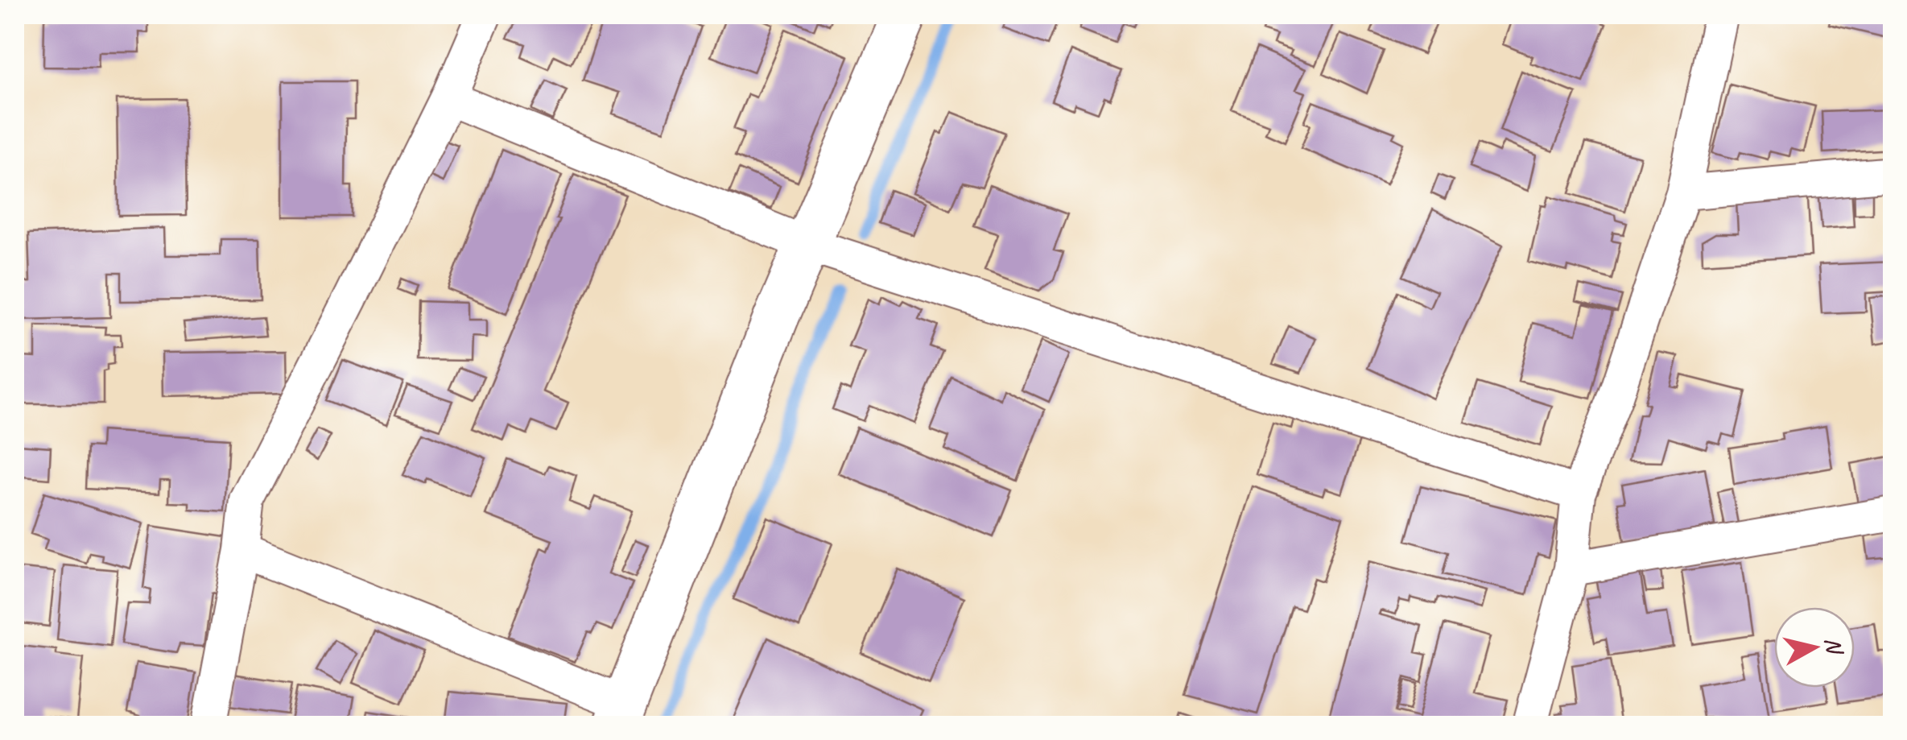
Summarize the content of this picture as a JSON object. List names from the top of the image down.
{
  "north": "right"
}
